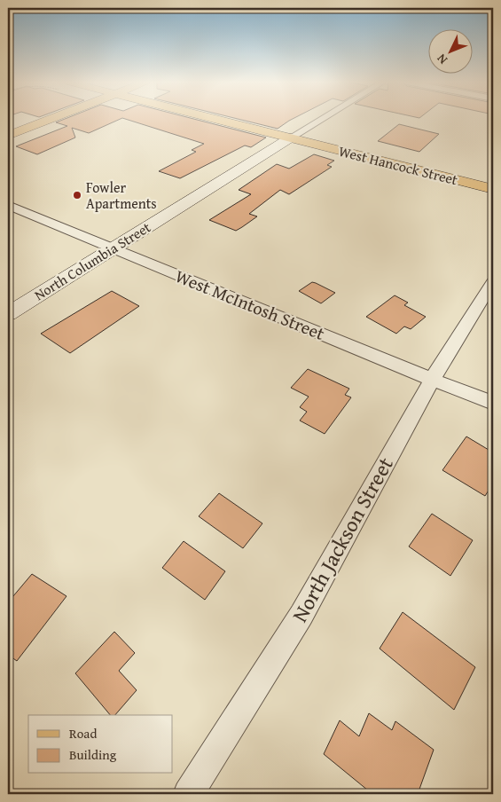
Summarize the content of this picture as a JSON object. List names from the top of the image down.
{
  "streets": {
    "main road": ["West Hancock Street"],
    "street": ["North Columbia Street", "West McIntosh Street", "North Jackson Street"]
  },
  "crossings": [
    ["West Hancock Street", "North Columbia Street"],
    ["North Columbia Street", "West McIntosh Street"],
    ["West McIntosh Street", "North Jackson Street"]
  ],
  "places": ["Fowler Apartments"],
  "legend": ["Road", "Building"],
  "north": "bottom left"
}
